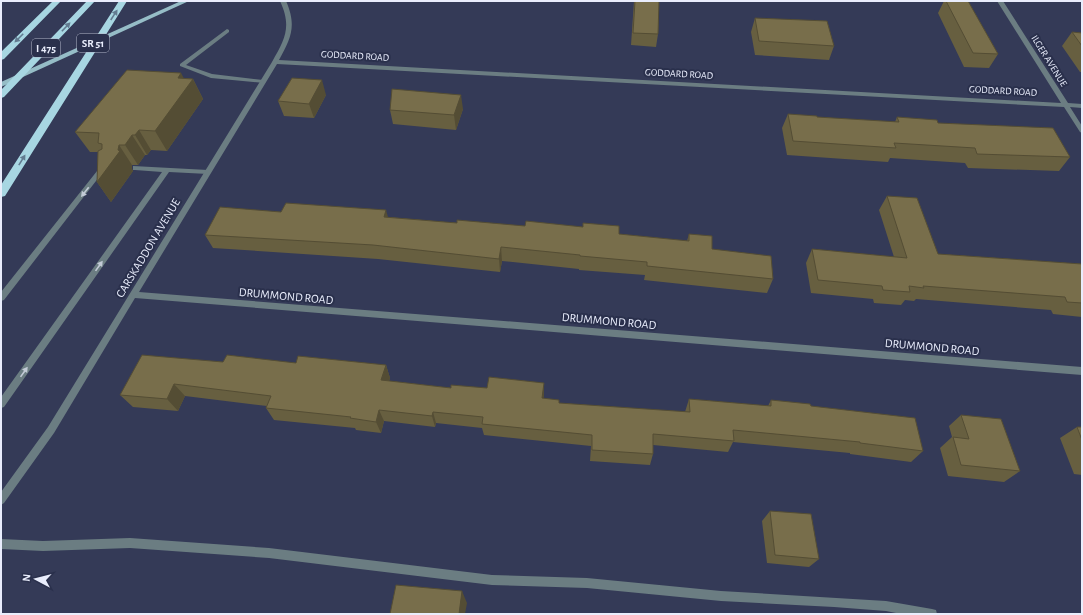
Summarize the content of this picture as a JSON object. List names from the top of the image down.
{
  "streets": {
    "highway": ["I 475"],
    "main road": ["SR 51"],
    "street": [
      "GODDARD ROAD",
      "ILGER AVENUE",
      "CARSKADDON AVENUE",
      "DRUMMOND ROAD"
    ]
  },
  "crossings": [
    ["GODDARD ROAD", "ILGER AVENUE"],
    ["GODDARD ROAD", "CARSKADDON AVENUE"],
    ["CARSKADDON AVENUE", "DRUMMOND ROAD"]
  ],
  "north": "left"
}
